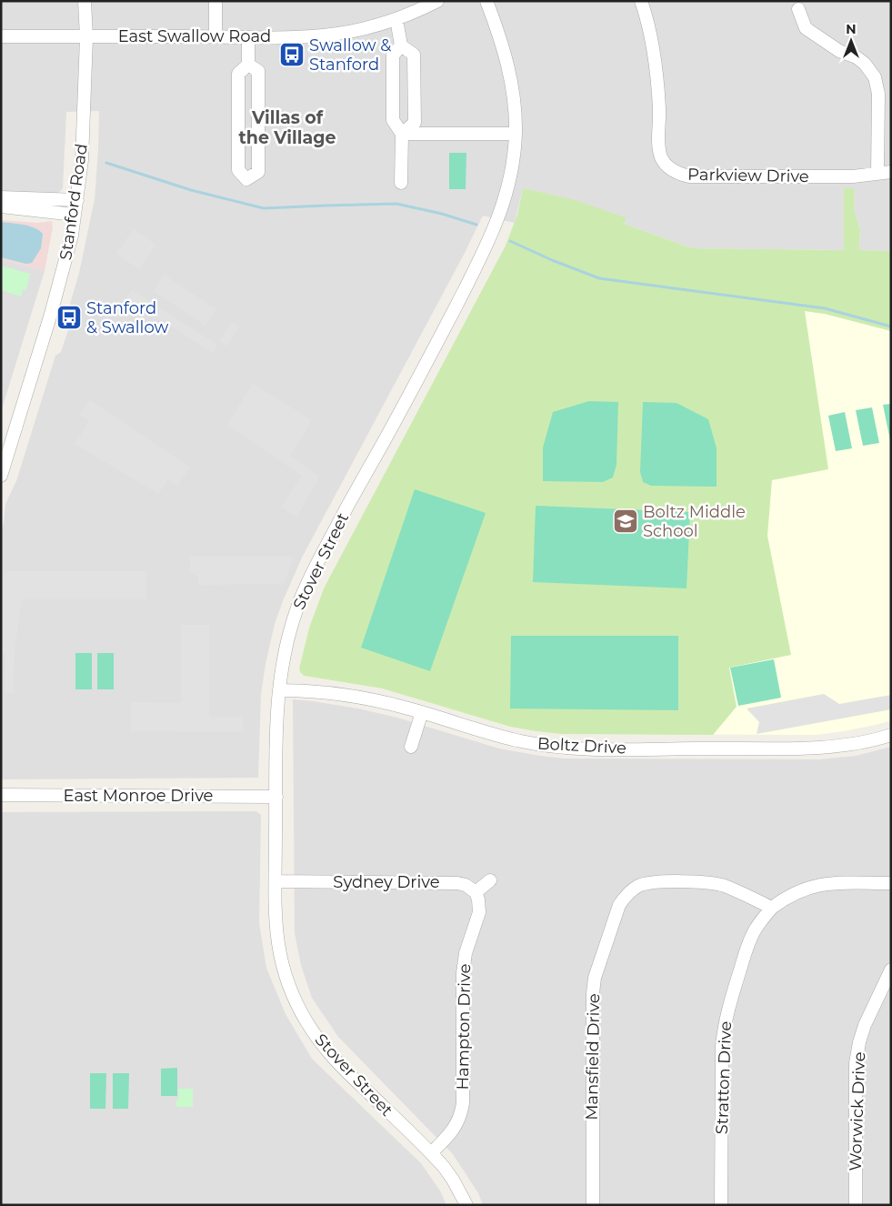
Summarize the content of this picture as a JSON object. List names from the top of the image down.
{
  "streets": {
    "street": [
      "East Swallow Road",
      "Parkview Drive",
      "Stanford Road",
      "Stover Street",
      "Boltz Drive",
      "East Monroe Drive",
      "Sydney Drive",
      "Hampton Drive",
      "Mansfield Drive",
      "Stratton Drive",
      "Worwick Drive"
    ]
  },
  "crossings": [
    ["East Swallow Road", "Stanford Road"],
    ["Stover Street", "Boltz Drive"],
    ["Stover Street", "East Monroe Drive"],
    ["Stover Street", "Sydney Drive"],
    ["Stover Street", "Hampton Drive"],
    ["Sydney Drive", "Hampton Drive"],
    ["Mansfield Drive", "Stratton Drive"]
  ],
  "districts": ["Villas of the Village"],
  "places": {
    "bus stop": ["Swallow & Stanford", "Stanford & Swallow"],
    "school or university": ["Boltz Middle School"]
  },
  "north": "top"
}
